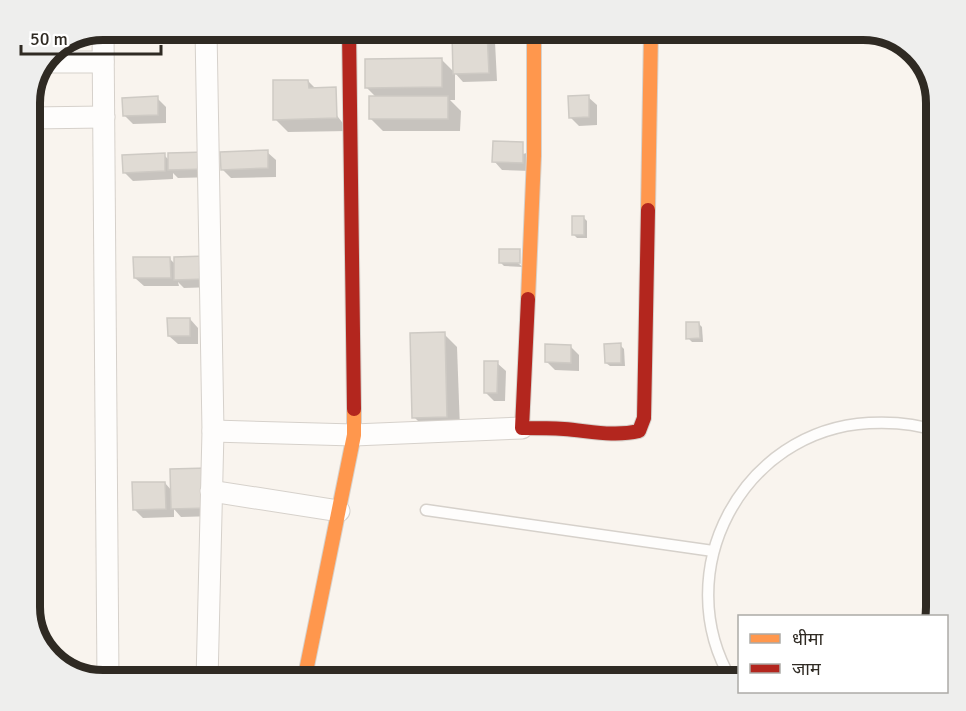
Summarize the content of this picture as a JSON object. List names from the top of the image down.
{
  "legend": ["धीमा", "जाम"],
  "scale_bar": "50 m"
}
